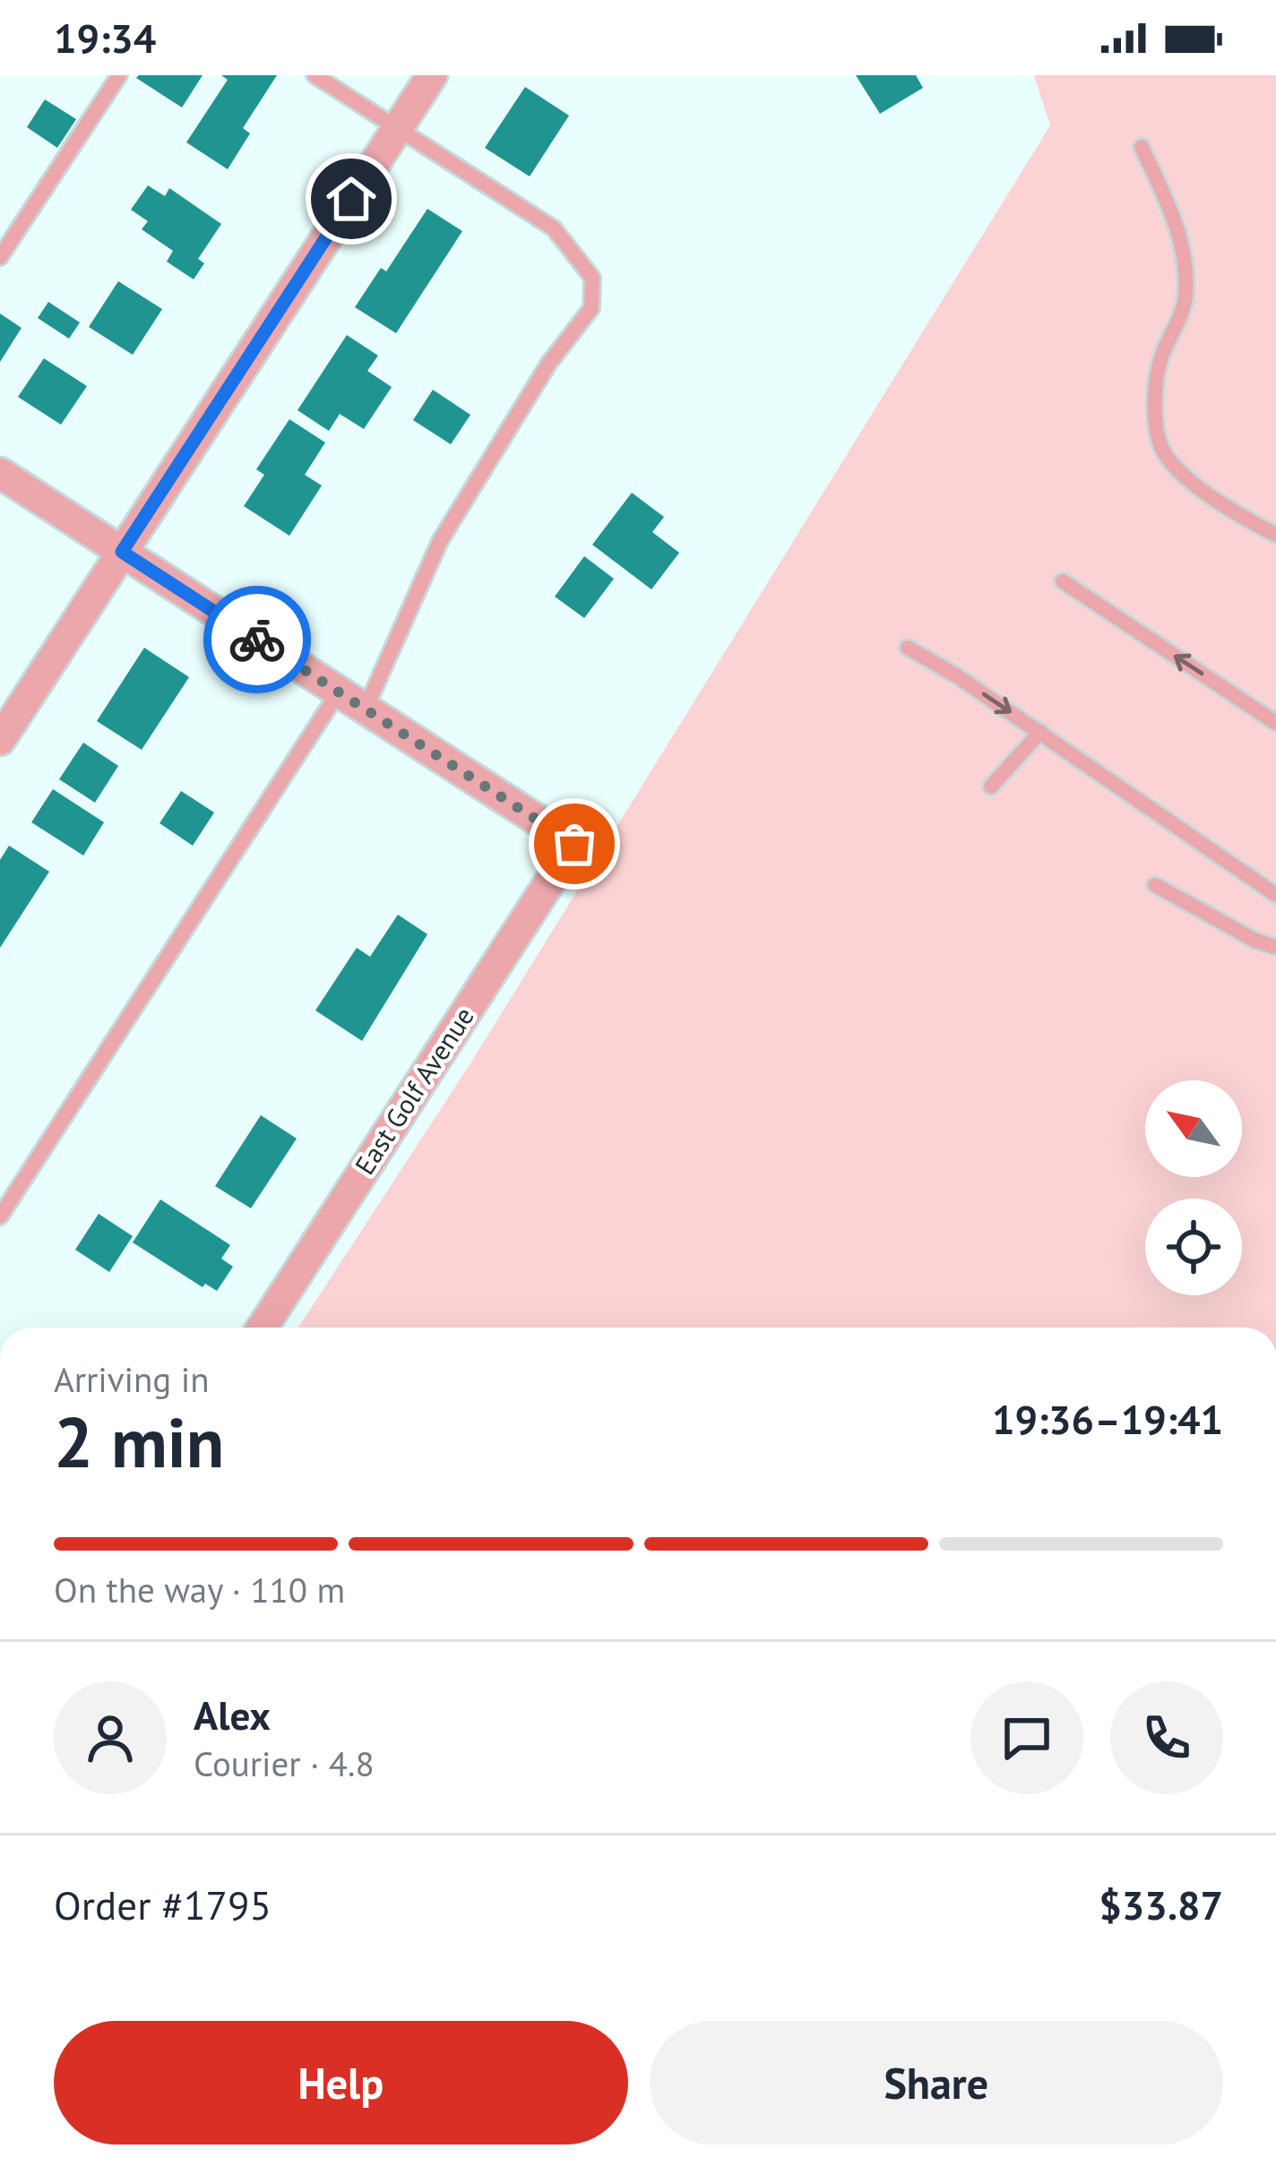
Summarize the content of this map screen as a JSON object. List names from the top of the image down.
{
  "streets": {
    "street": ["East Golf Avenue"]
  },
  "north": "top left",
  "page": {
    "status": "19:34",
    "heading": ["2 min", "Arriving in", "19:36–19:41"],
    "panel": [
      "Alex",
      "Courier · 4.8",
      "Order #1795",
      "$33.87"
    ],
    "bar": "On the way · 110 m",
    "buttons": ["Help", "Share"]
  }
}
